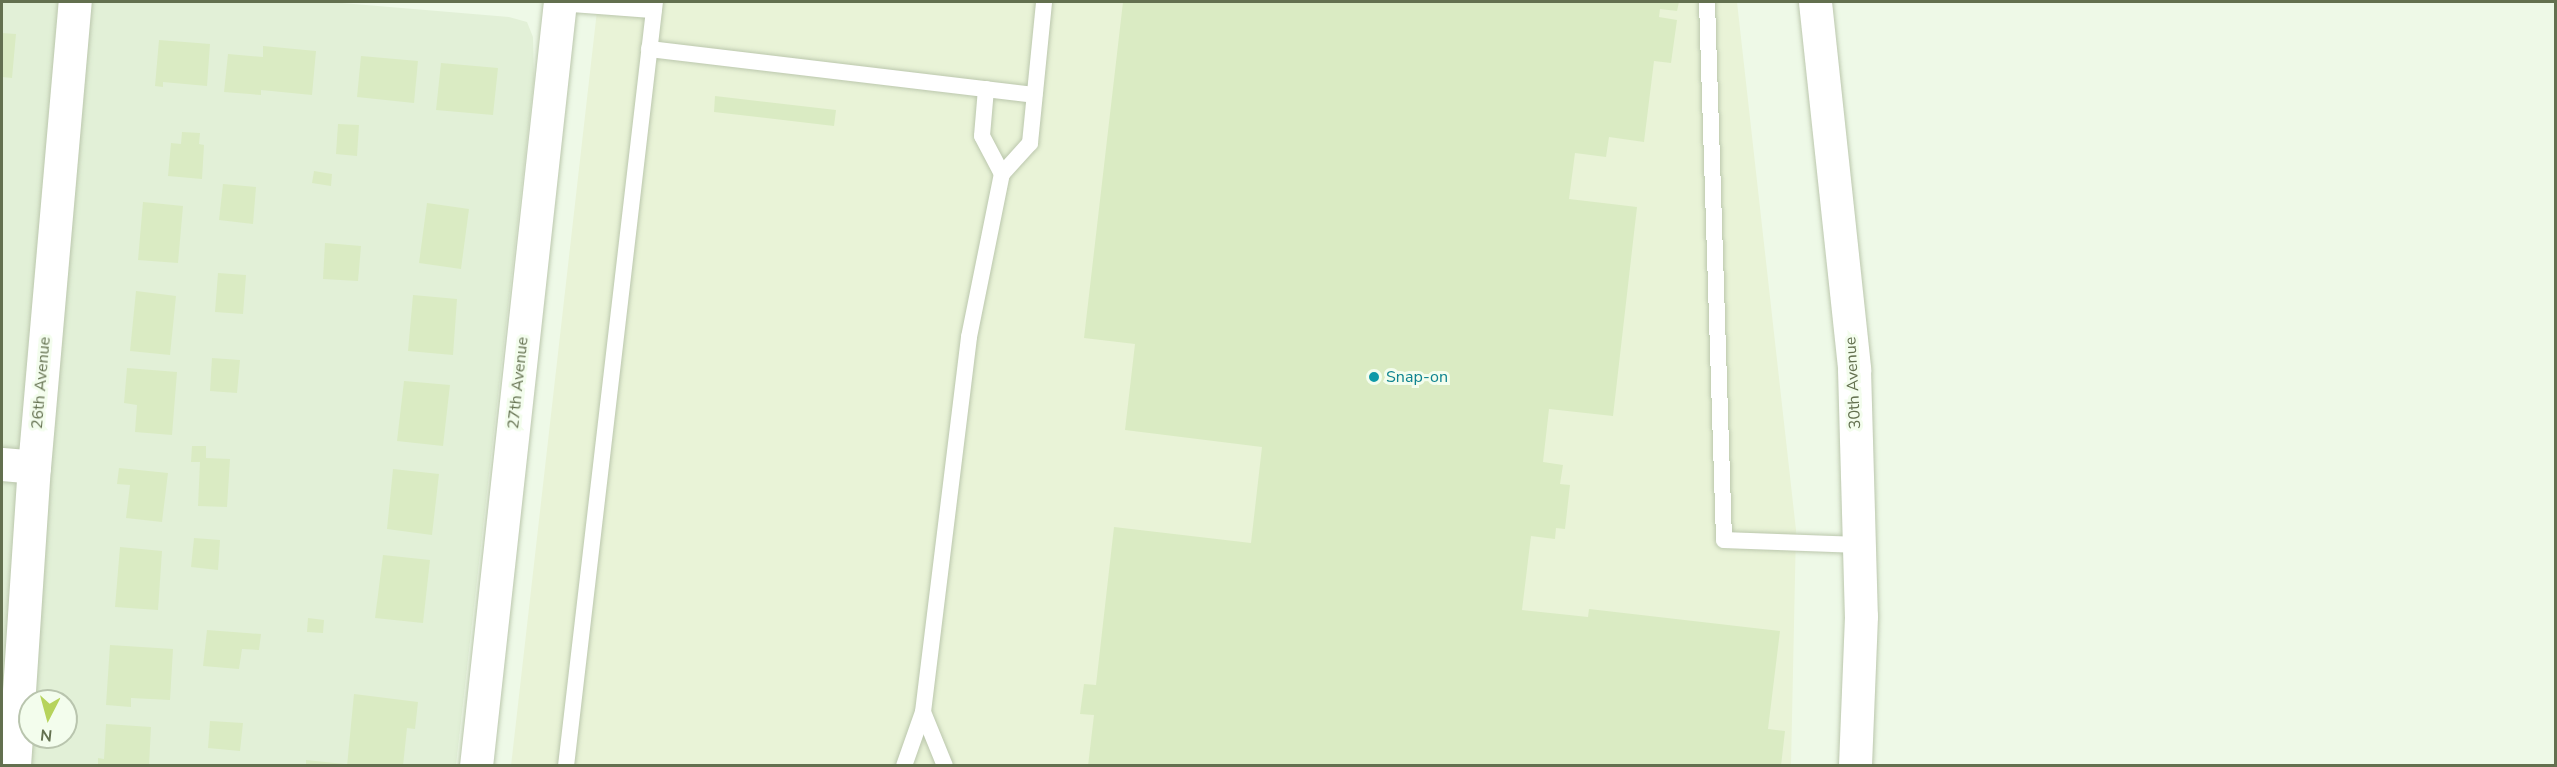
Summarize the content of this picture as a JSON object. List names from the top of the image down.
{
  "streets": {
    "street": ["26th Avenue", "27th Avenue", "30th Avenue"]
  },
  "places": ["Snap-on"],
  "north": "bottom"
}
